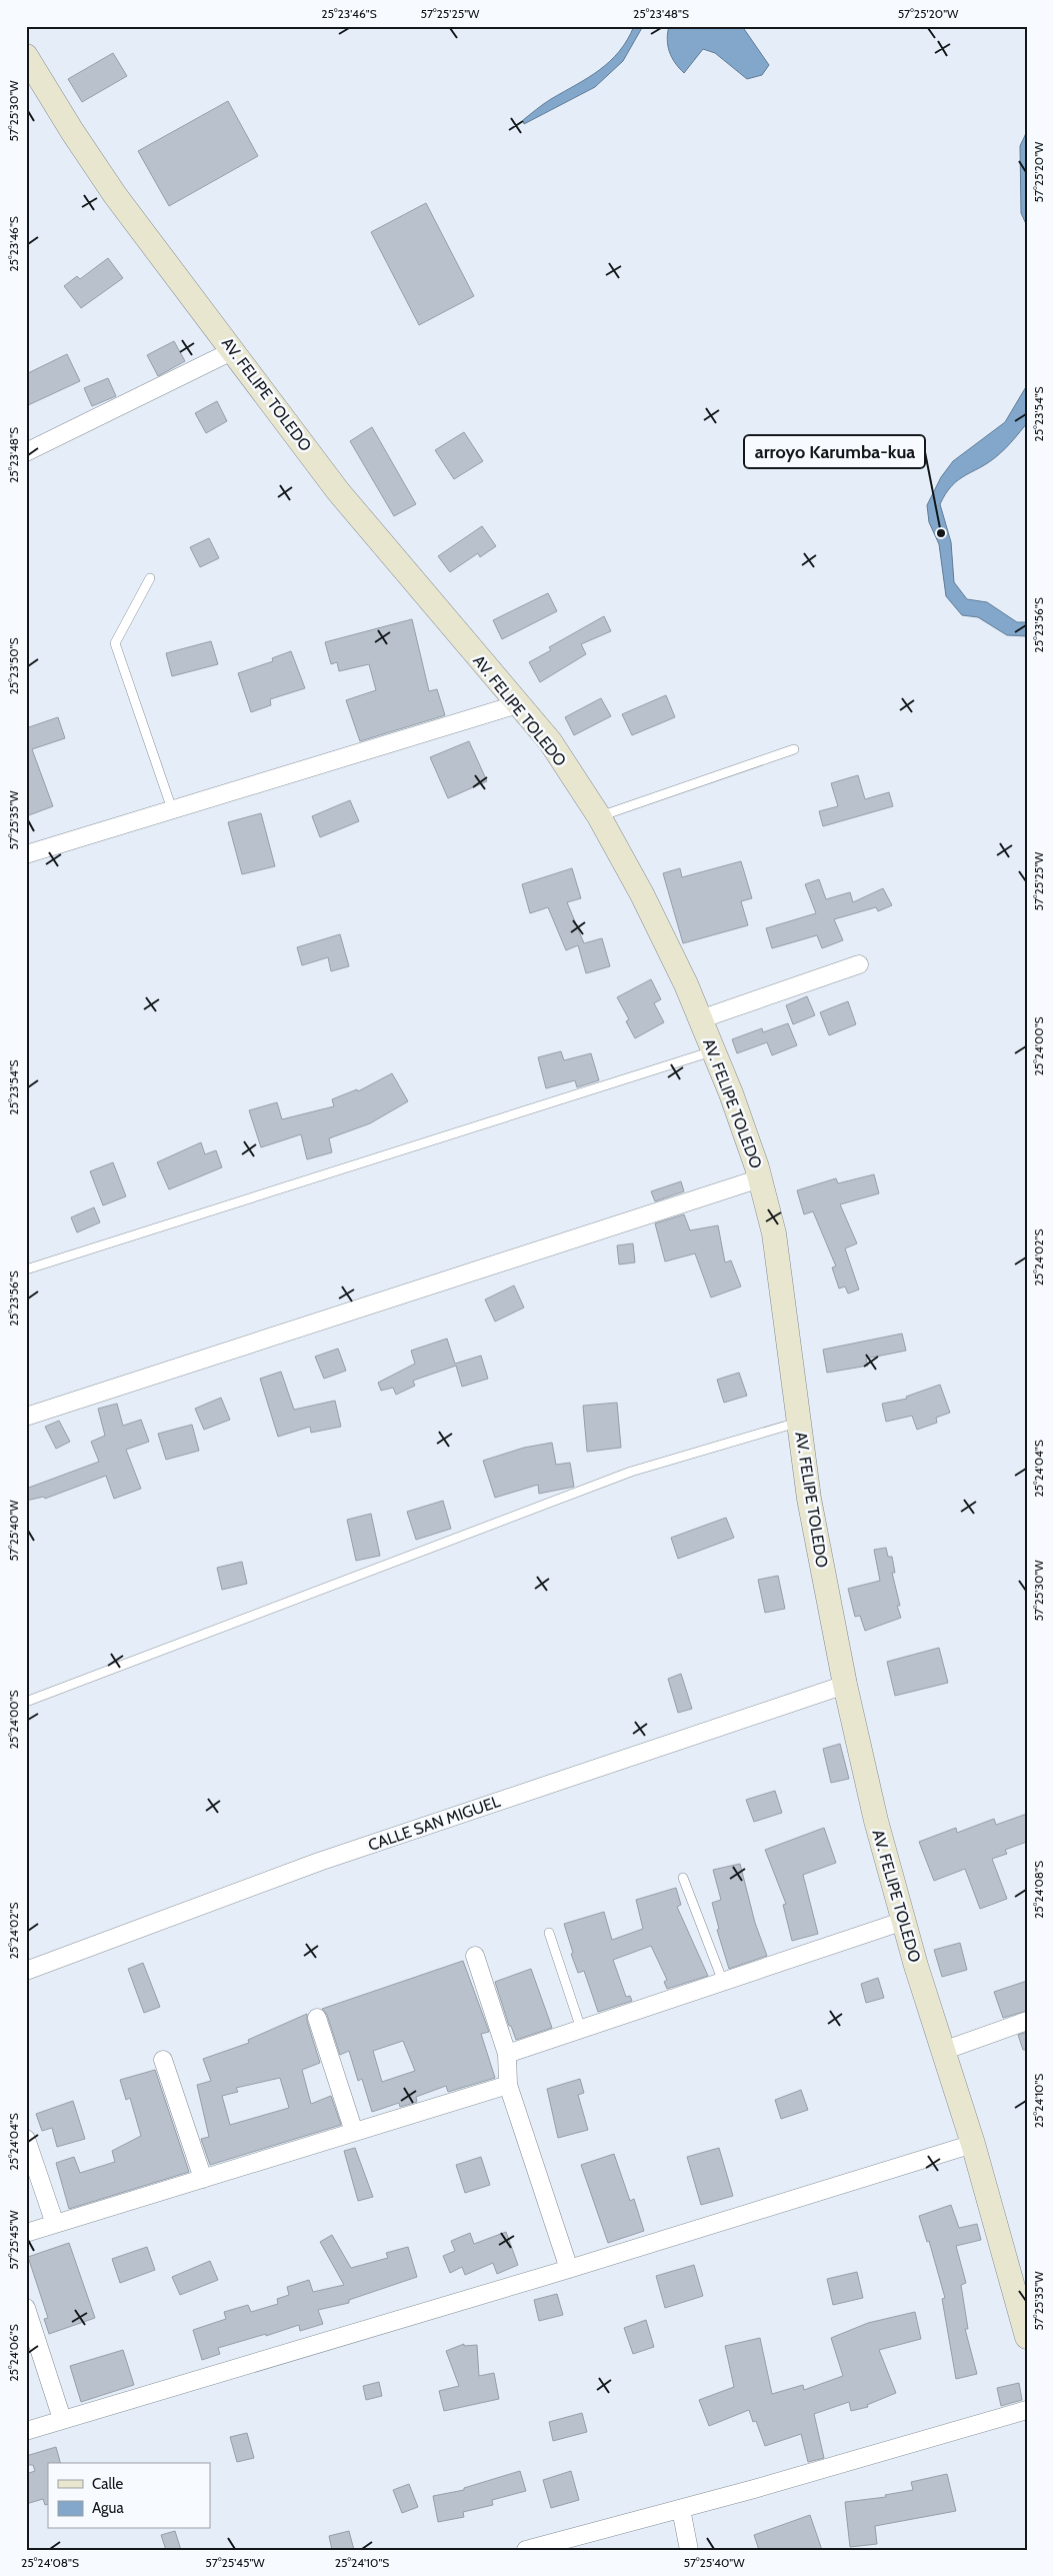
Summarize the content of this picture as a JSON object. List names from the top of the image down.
{
  "streets": {
    "main road": ["AV. FELIPE TOLEDO"],
    "street": ["CALLE SAN MIGUEL"]
  },
  "crossings": [
    ["AV. FELIPE TOLEDO", "CALLE SAN MIGUEL"]
  ],
  "places": ["arroyo Karumba-kua"],
  "legend": ["Calle", "Agua"],
  "coordinates": [
    "25°23'46\"S",
    "57°25'25\"W",
    "25°23'48\"S",
    "57°25'20\"W",
    "57°25'30\"W",
    "25°23'54\"S",
    "25°23'56\"S",
    "25°23'50\"S",
    "57°25'35\"W",
    "25°24'00\"S",
    "25°24'02\"S",
    "25°24'04\"S",
    "57°25'40\"W",
    "25°24'08\"S",
    "25°24'10\"S",
    "57°25'45\"W",
    "25°24'06\"S"
  ]
}
